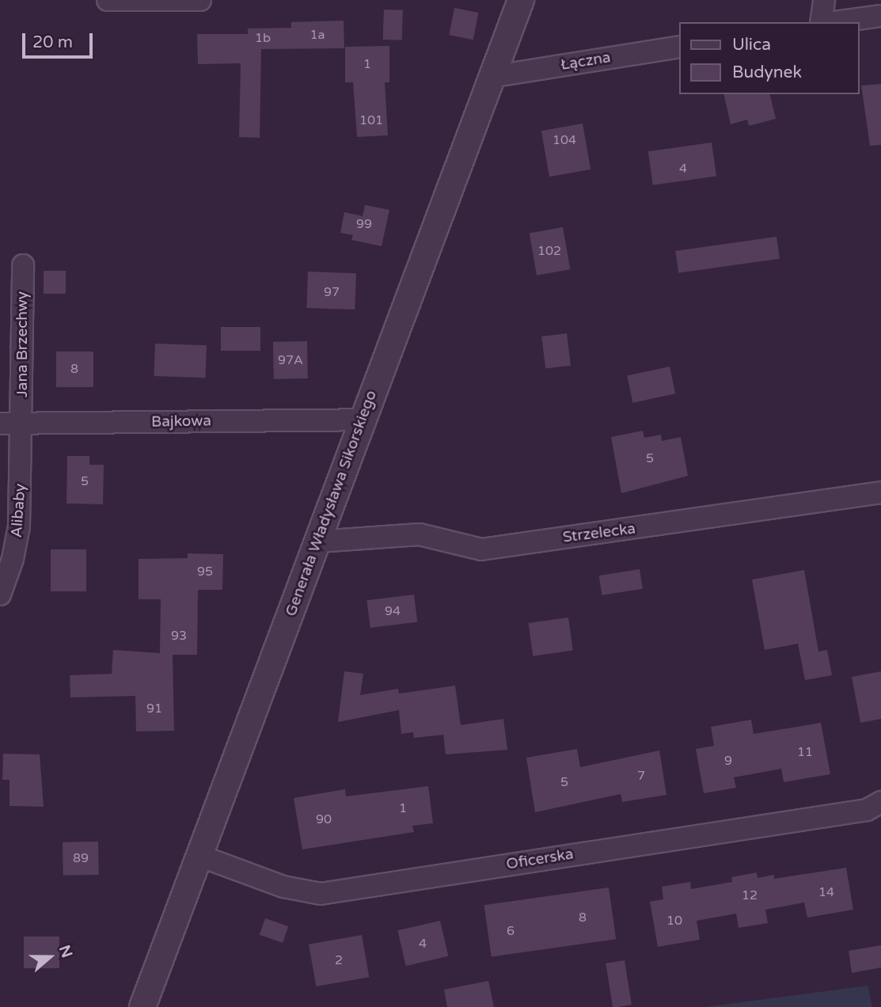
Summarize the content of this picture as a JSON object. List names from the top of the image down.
{
  "streets": {
    "street": [
      "Łączna",
      "Jana Brzechwy",
      "Bajkowa",
      "Generała Władysława Sikorskiego",
      "Alibaby",
      "Strzelecka",
      "Oficerska"
    ]
  },
  "crossings": [
    ["Łączna", "Generała Władysława Sikorskiego"],
    ["Jana Brzechwy", "Bajkowa"],
    ["Jana Brzechwy", "Alibaby"],
    ["Bajkowa", "Generała Władysława Sikorskiego"],
    ["Bajkowa", "Alibaby"],
    ["Generała Władysława Sikorskiego", "Strzelecka"],
    ["Generała Władysława Sikorskiego", "Oficerska"]
  ],
  "house_numbers": [
    "1a",
    "1b",
    "1",
    "101",
    "104",
    "4",
    "99",
    "102",
    "97",
    "97A",
    "8",
    "5",
    "5",
    "95",
    "94",
    "93",
    "91",
    "11",
    "9",
    "7",
    "5",
    "1",
    "90",
    "89",
    "14",
    "12",
    "8",
    "10",
    "6",
    "4",
    "2"
  ],
  "legend": ["Ulica", "Budynek"],
  "scale_bar": "20 m",
  "north": "right"
}
